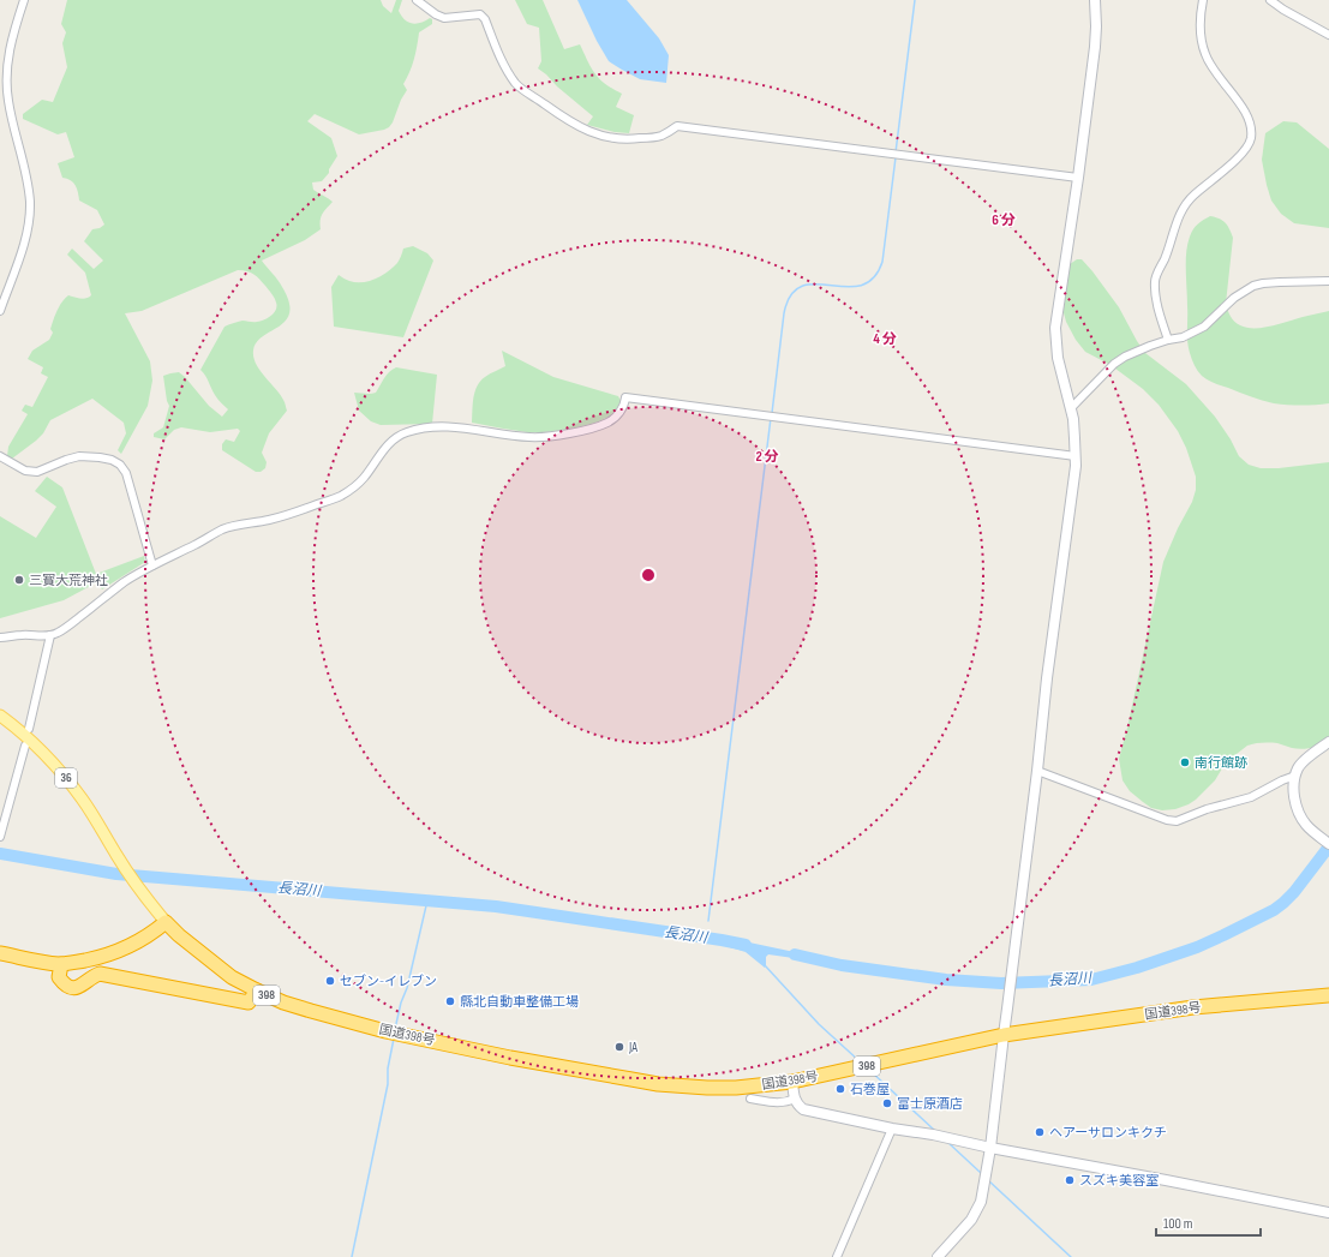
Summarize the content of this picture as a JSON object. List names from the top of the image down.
{
  "streets": {
    "highway": ["398", "国道398号"],
    "main road": ["36"]
  },
  "crossings": [
    ["36", "国道398号"],
    ["398", "国道398号"]
  ],
  "water": ["長沼川"],
  "places": [
    "三寳大荒神社",
    "南行館跡",
    "セブン-イレブン",
    "縣北自動車整備工場",
    "JA",
    "石巻屋",
    "富士原酒店",
    "ヘアーサロンキクチ",
    "スズキ美容室"
  ],
  "scale_bar": "100 m",
  "rings": ["6 分", "4 分", "2 分"]
}
